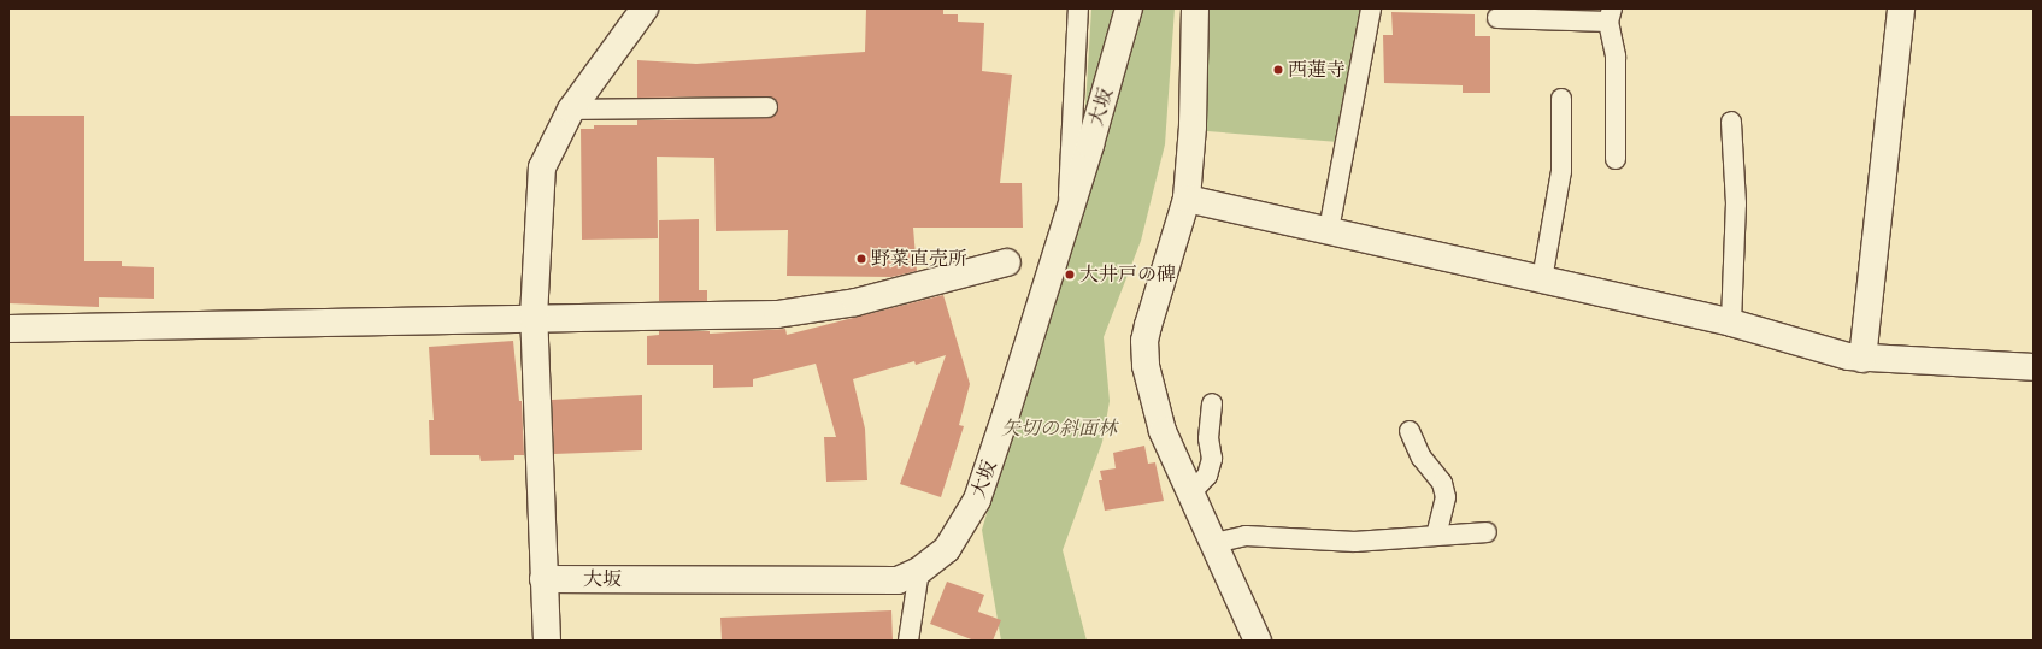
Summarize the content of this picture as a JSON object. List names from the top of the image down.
{
  "streets": {
    "street": ["大坂"]
  },
  "parks": ["矢切の斜面林"],
  "places": ["西蓮寺", "野菜直売所", "大井戸の碑"]
}
